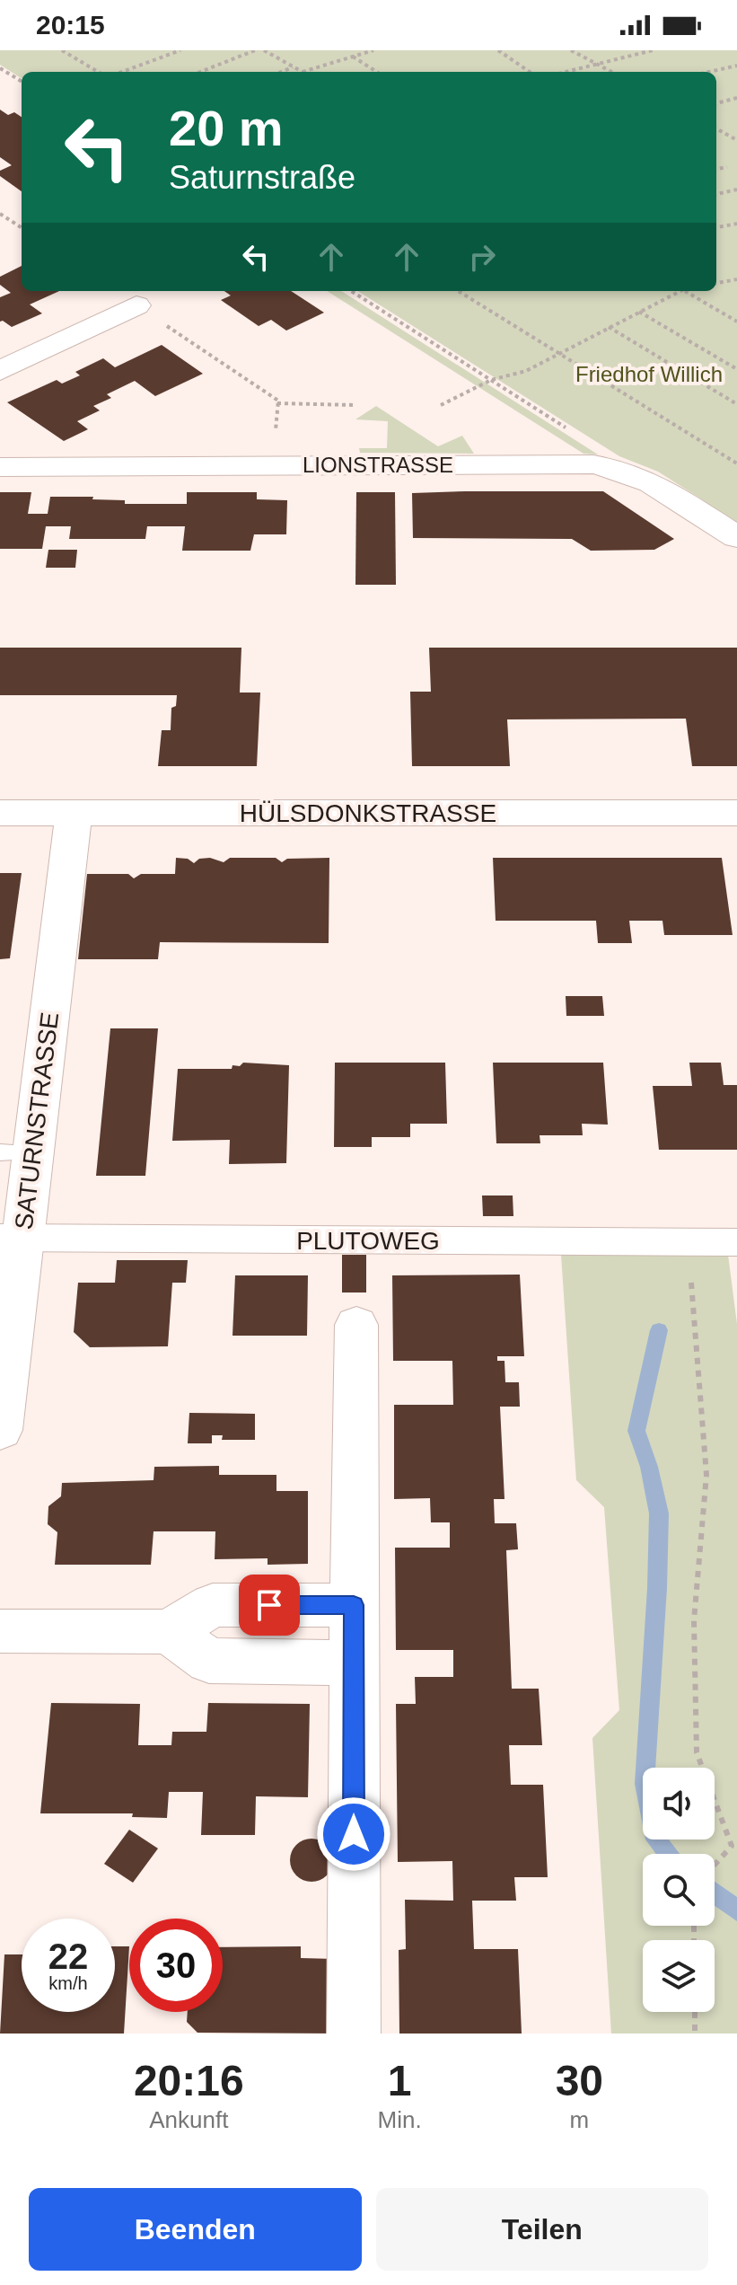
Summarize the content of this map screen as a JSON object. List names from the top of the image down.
{
  "streets": {
    "street": [
      "LIONSTRASSE",
      "HÜLSDONKSTRASSE",
      "SATURNSTRASSE",
      "PLUTOWEG"
    ]
  },
  "crossings": [
    ["HÜLSDONKSTRASSE", "SATURNSTRASSE"],
    ["SATURNSTRASSE", "PLUTOWEG"]
  ],
  "parks": ["Friedhof Willich"],
  "page": {
    "status": "20:15",
    "turn": ["20 m", "Saturnstraße"],
    "speed": "22 km/h",
    "limit": "30",
    "eta": [
      "20:16",
      "Ankunft",
      "1",
      "Min.",
      "30",
      "m"
    ],
    "buttons": ["Beenden", "Teilen"]
  }
}
